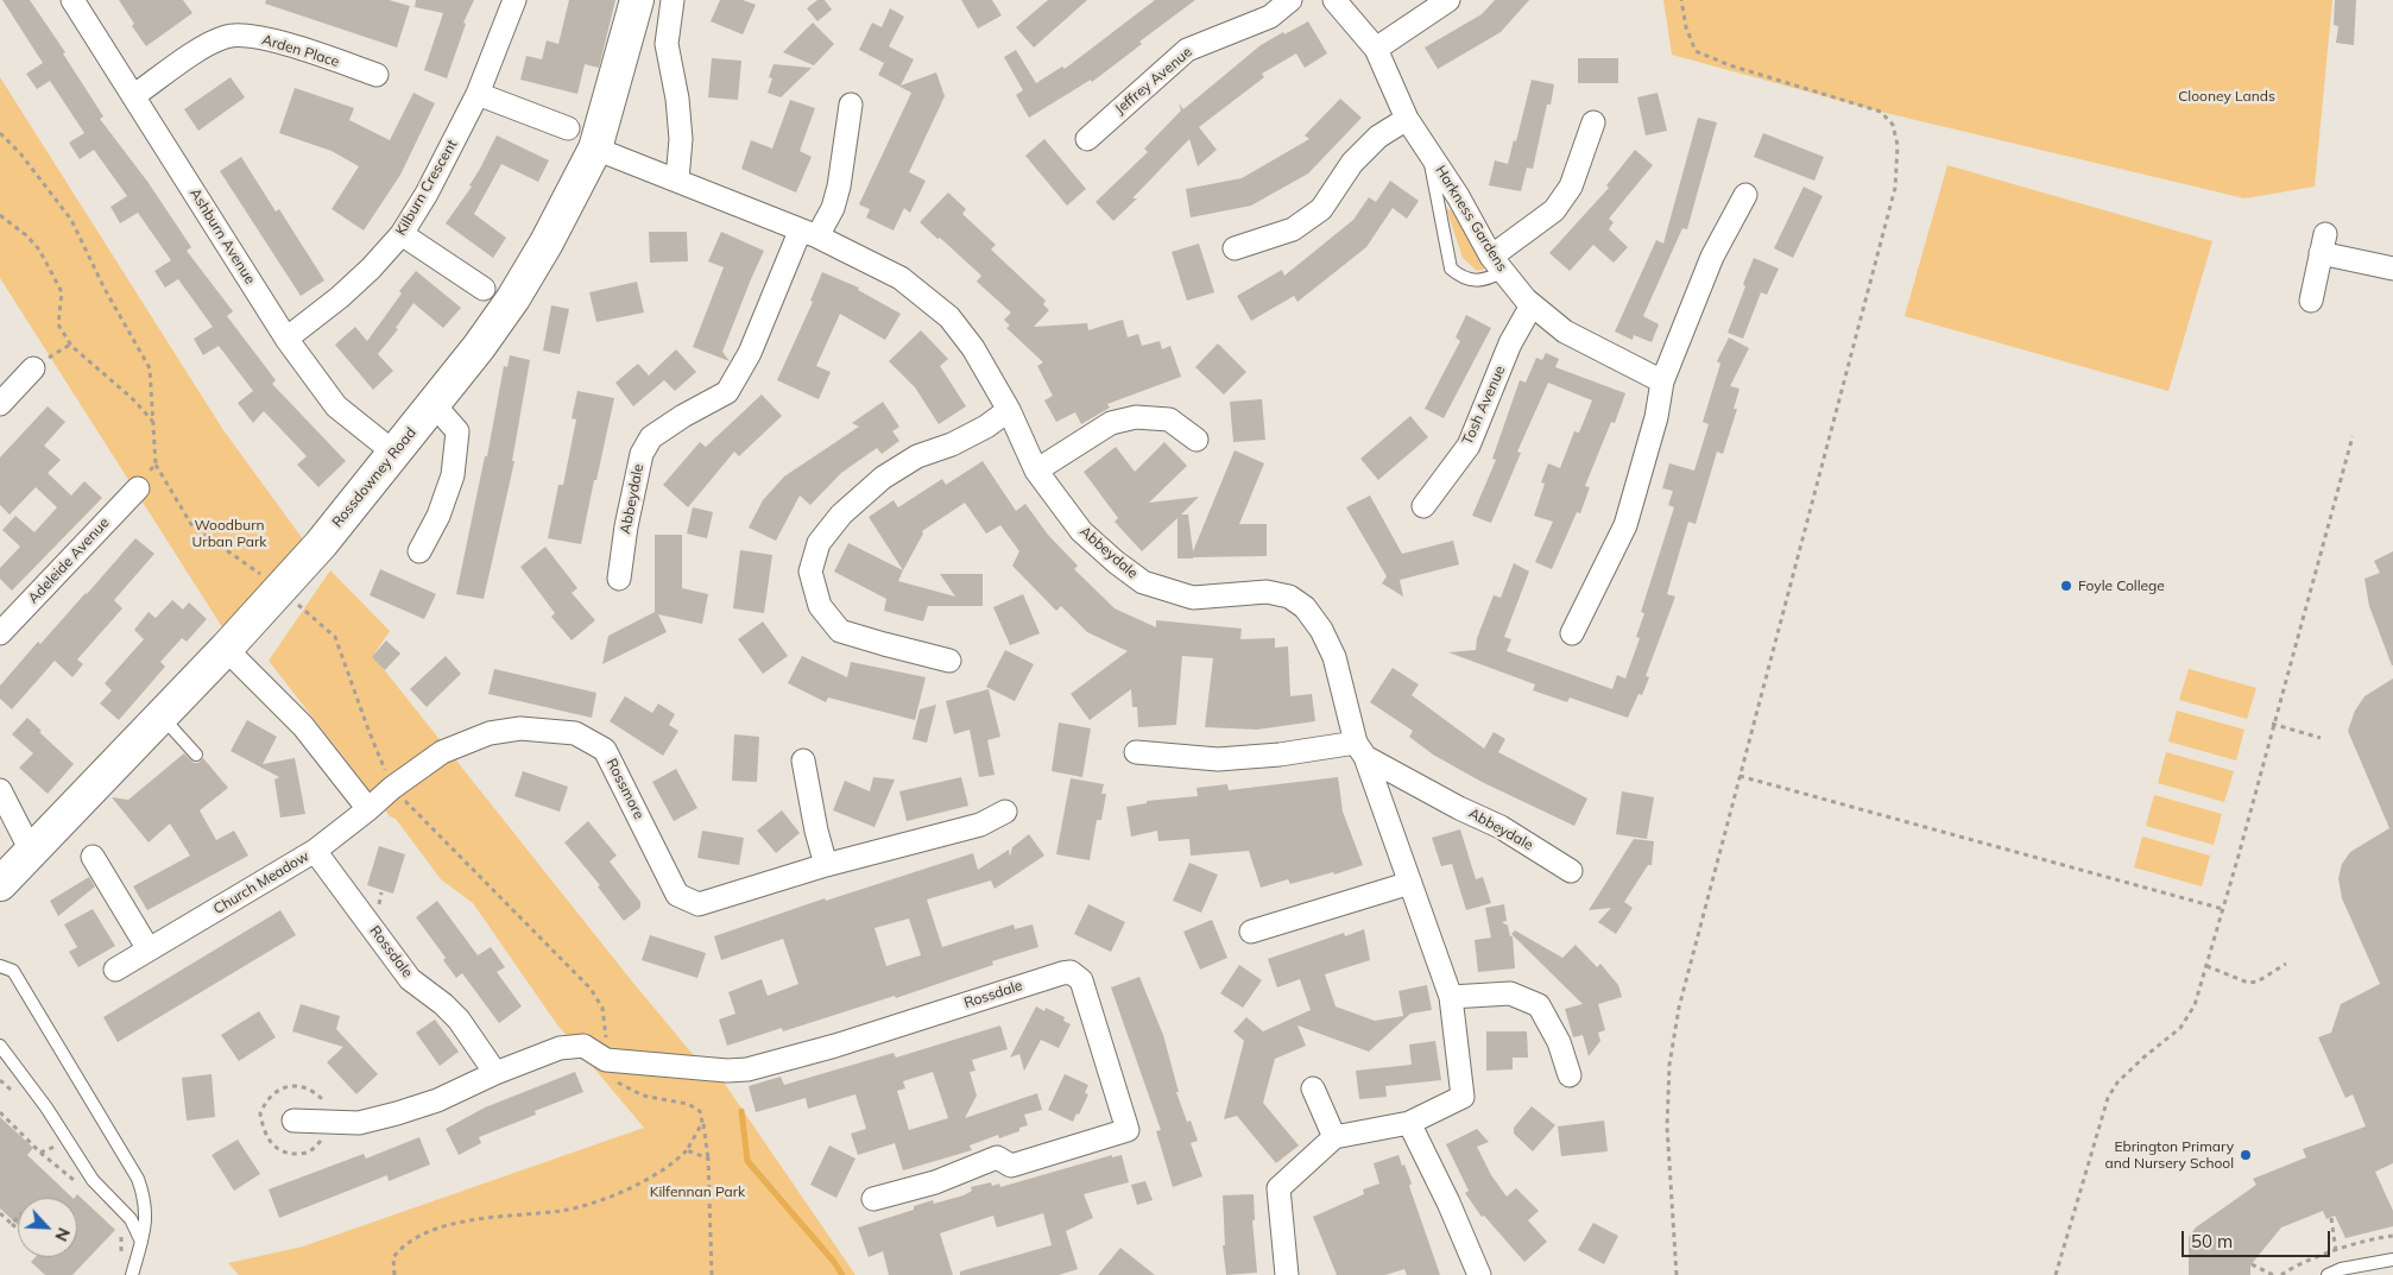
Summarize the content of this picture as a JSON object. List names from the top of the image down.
{
  "streets": {
    "main road": ["Rossdowney Road"],
    "street": [
      "Arden Place",
      "Jeffrey Avenue",
      "Kilburn Crescent",
      "Harkness Gardens",
      "Ashburn Avenue",
      "Tosh Avenue",
      "Abbeydale",
      "Adeleide Avenue",
      "Rossmore",
      "Church Meadow",
      "Rossdale"
    ]
  },
  "crossings": [
    ["Arden Place", "Ashburn Avenue"],
    ["Kilburn Crescent", "Ashburn Avenue"],
    ["Harkness Gardens", "Tosh Avenue"],
    ["Ashburn Avenue", "Rossdowney Road"],
    ["Rossdowney Road", "Abbeydale"],
    ["Rossmore", "Church Meadow"],
    ["Church Meadow", "Rossdale"]
  ],
  "parks": ["Clooney Lands", "Woodburn Urban Park", "Kilfennan Park"],
  "places": ["Foyle College", "Ebrington Primary and Nursery School"],
  "scale_bar": "50 m",
  "north": "bottom right"
}
